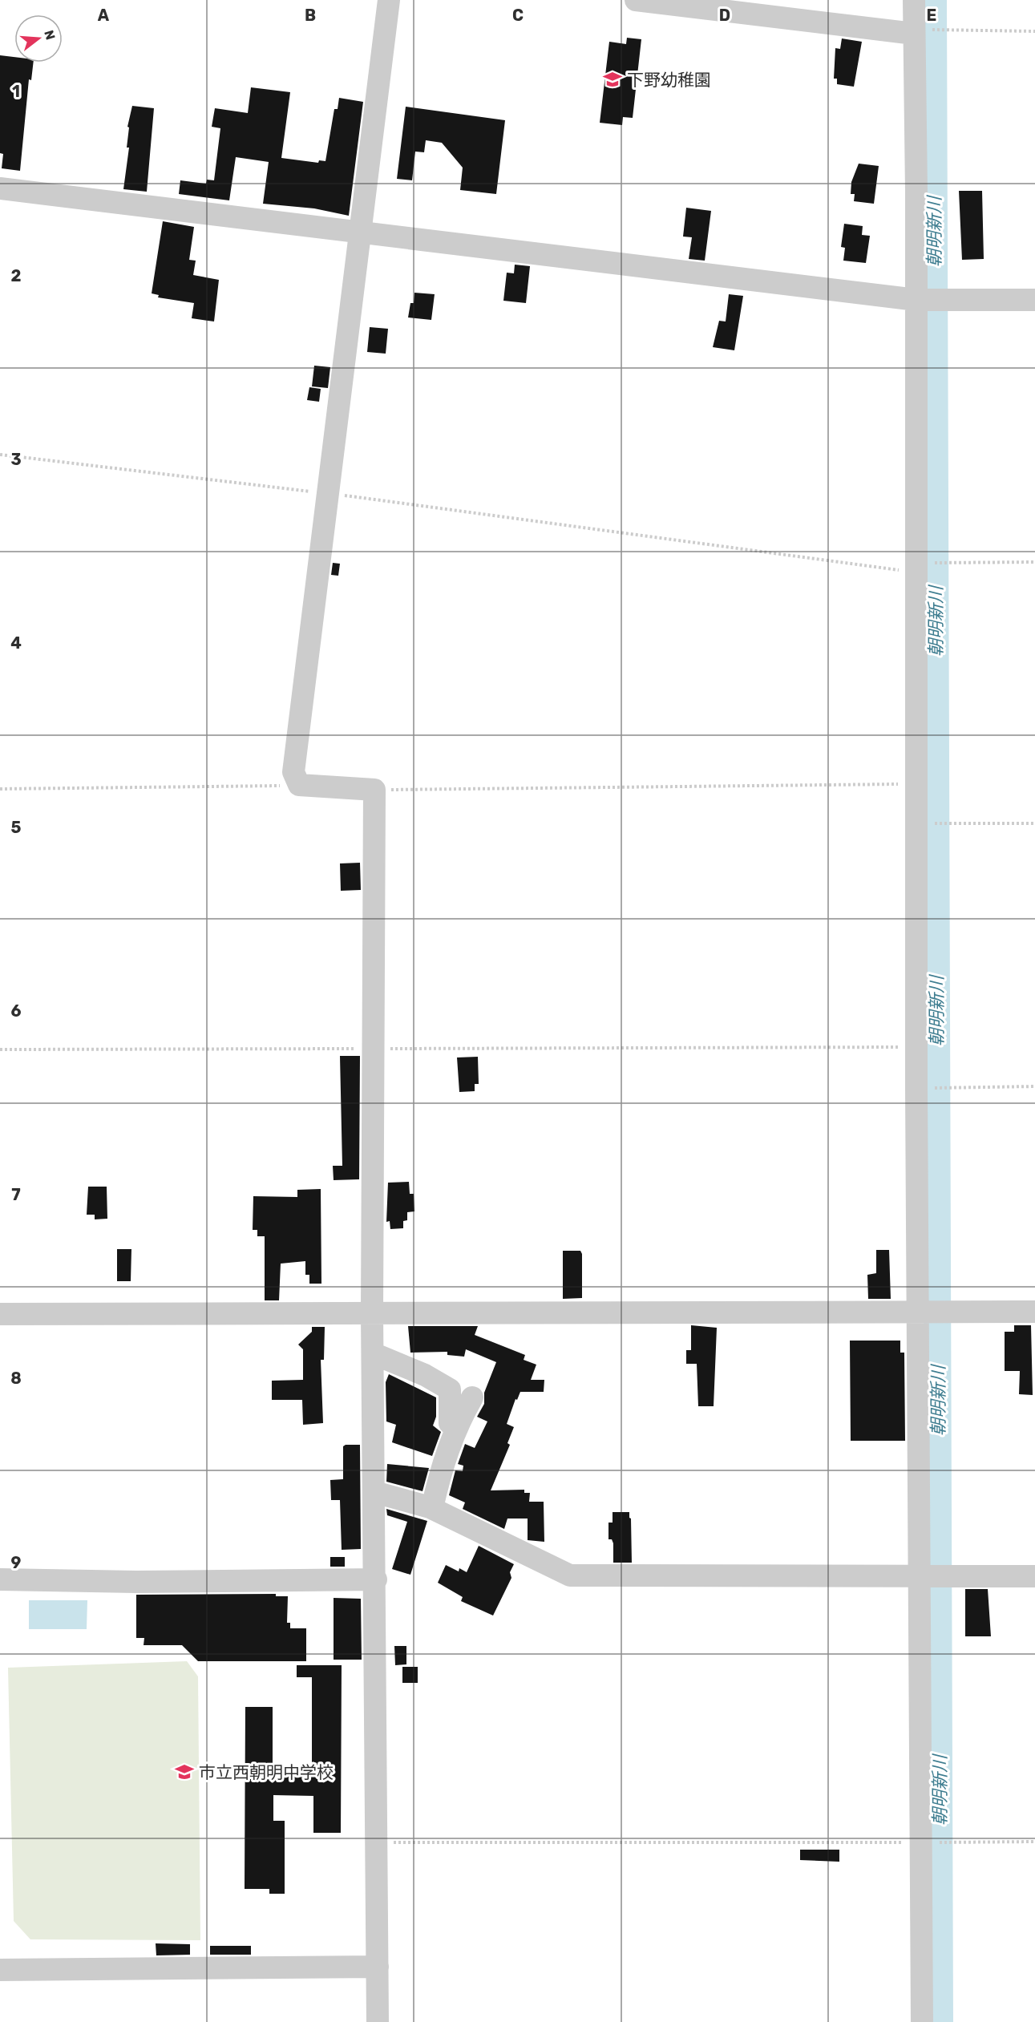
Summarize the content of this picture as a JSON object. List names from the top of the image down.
{
  "water": ["朝明新川"],
  "places": {
    "school or university": ["下野幼稚園", "市立西朝明中学校"]
  },
  "north": "right",
  "grid": {
    "columns": [
      "A",
      "B",
      "C",
      "D",
      "E"
    ],
    "rows": [
      "1",
      "2",
      "3",
      "4",
      "5",
      "6",
      "7",
      "8",
      "9"
    ]
  }
}
